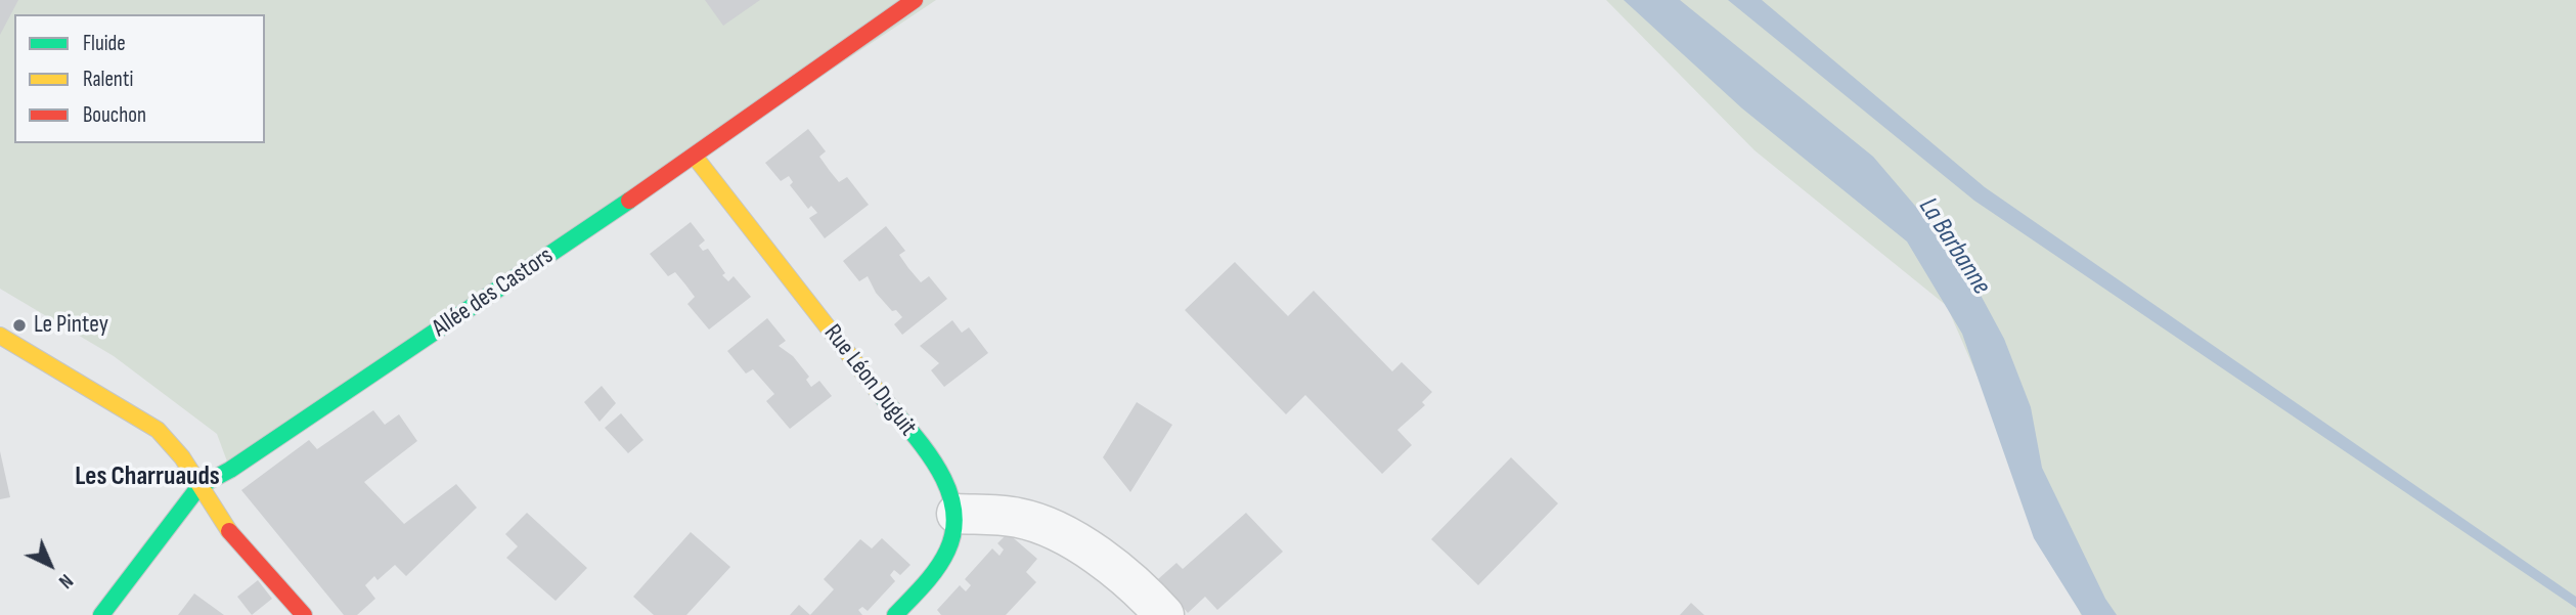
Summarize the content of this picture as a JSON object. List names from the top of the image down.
{
  "streets": {
    "street": ["Allée des Castors", "Rue Léon Duguit"]
  },
  "crossings": [
    ["Allée des Castors", "Rue Léon Duguit"]
  ],
  "districts": ["Les Charruauds"],
  "water": ["La Barbanne"],
  "places": ["Le Pintey"],
  "legend": ["Fluide", "Ralenti", "Bouchon"],
  "north": "bottom right"
}
